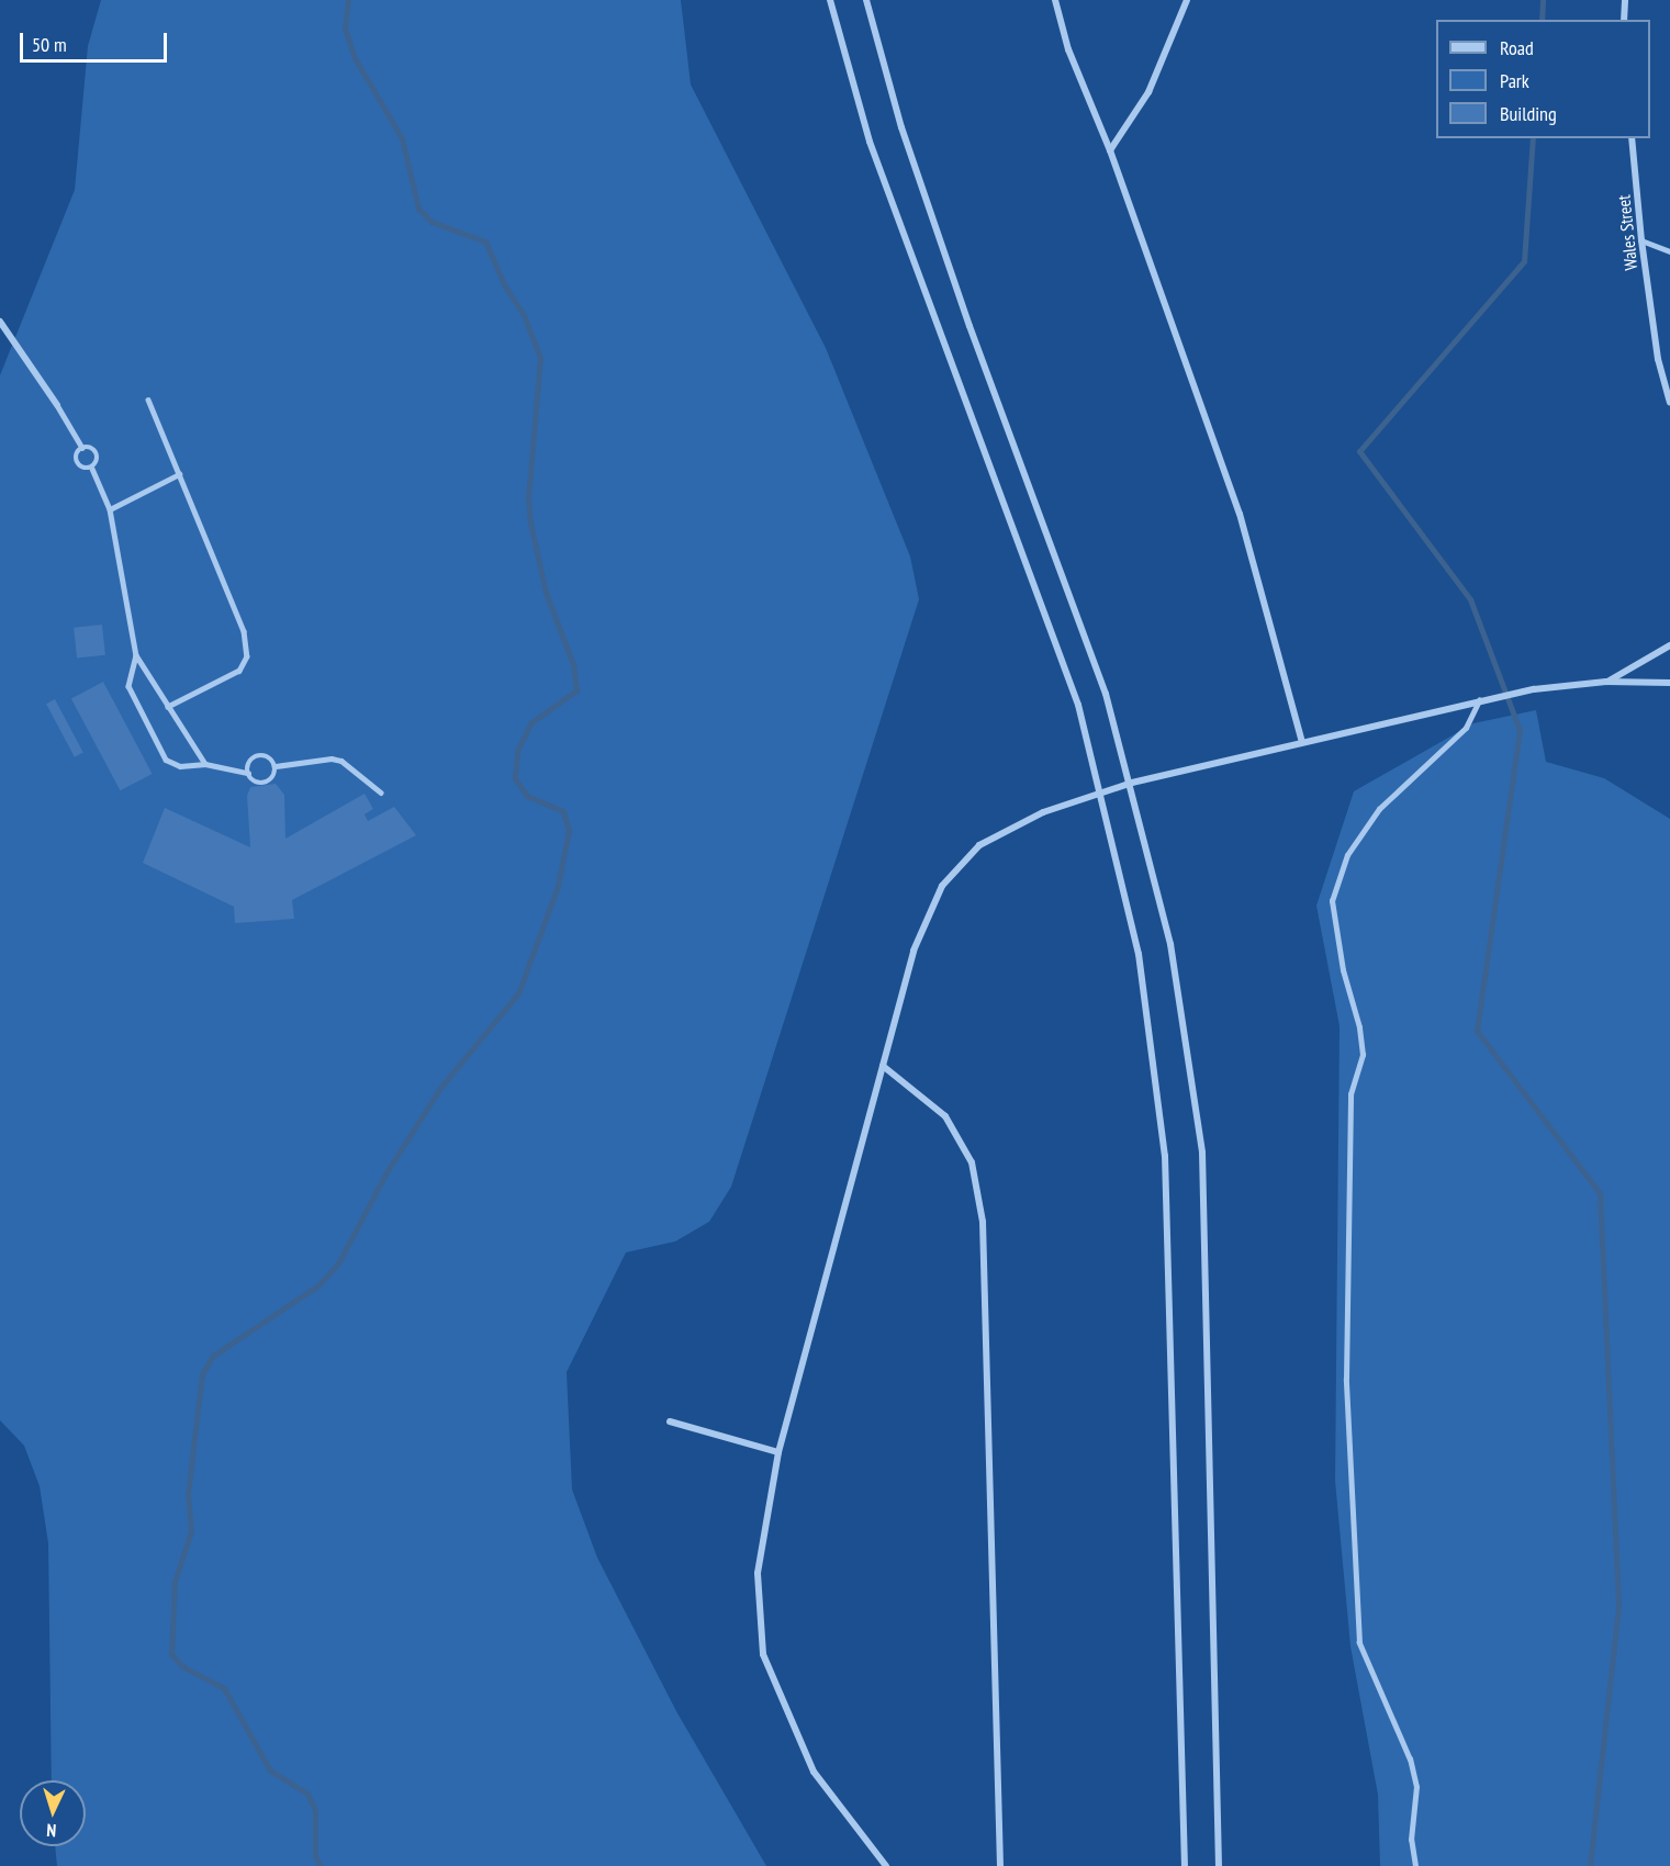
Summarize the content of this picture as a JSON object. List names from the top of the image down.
{
  "streets": {
    "street": ["Wales Street"]
  },
  "legend": ["Road", "Park", "Building"],
  "scale_bar": "50 m",
  "north": "bottom"
}
